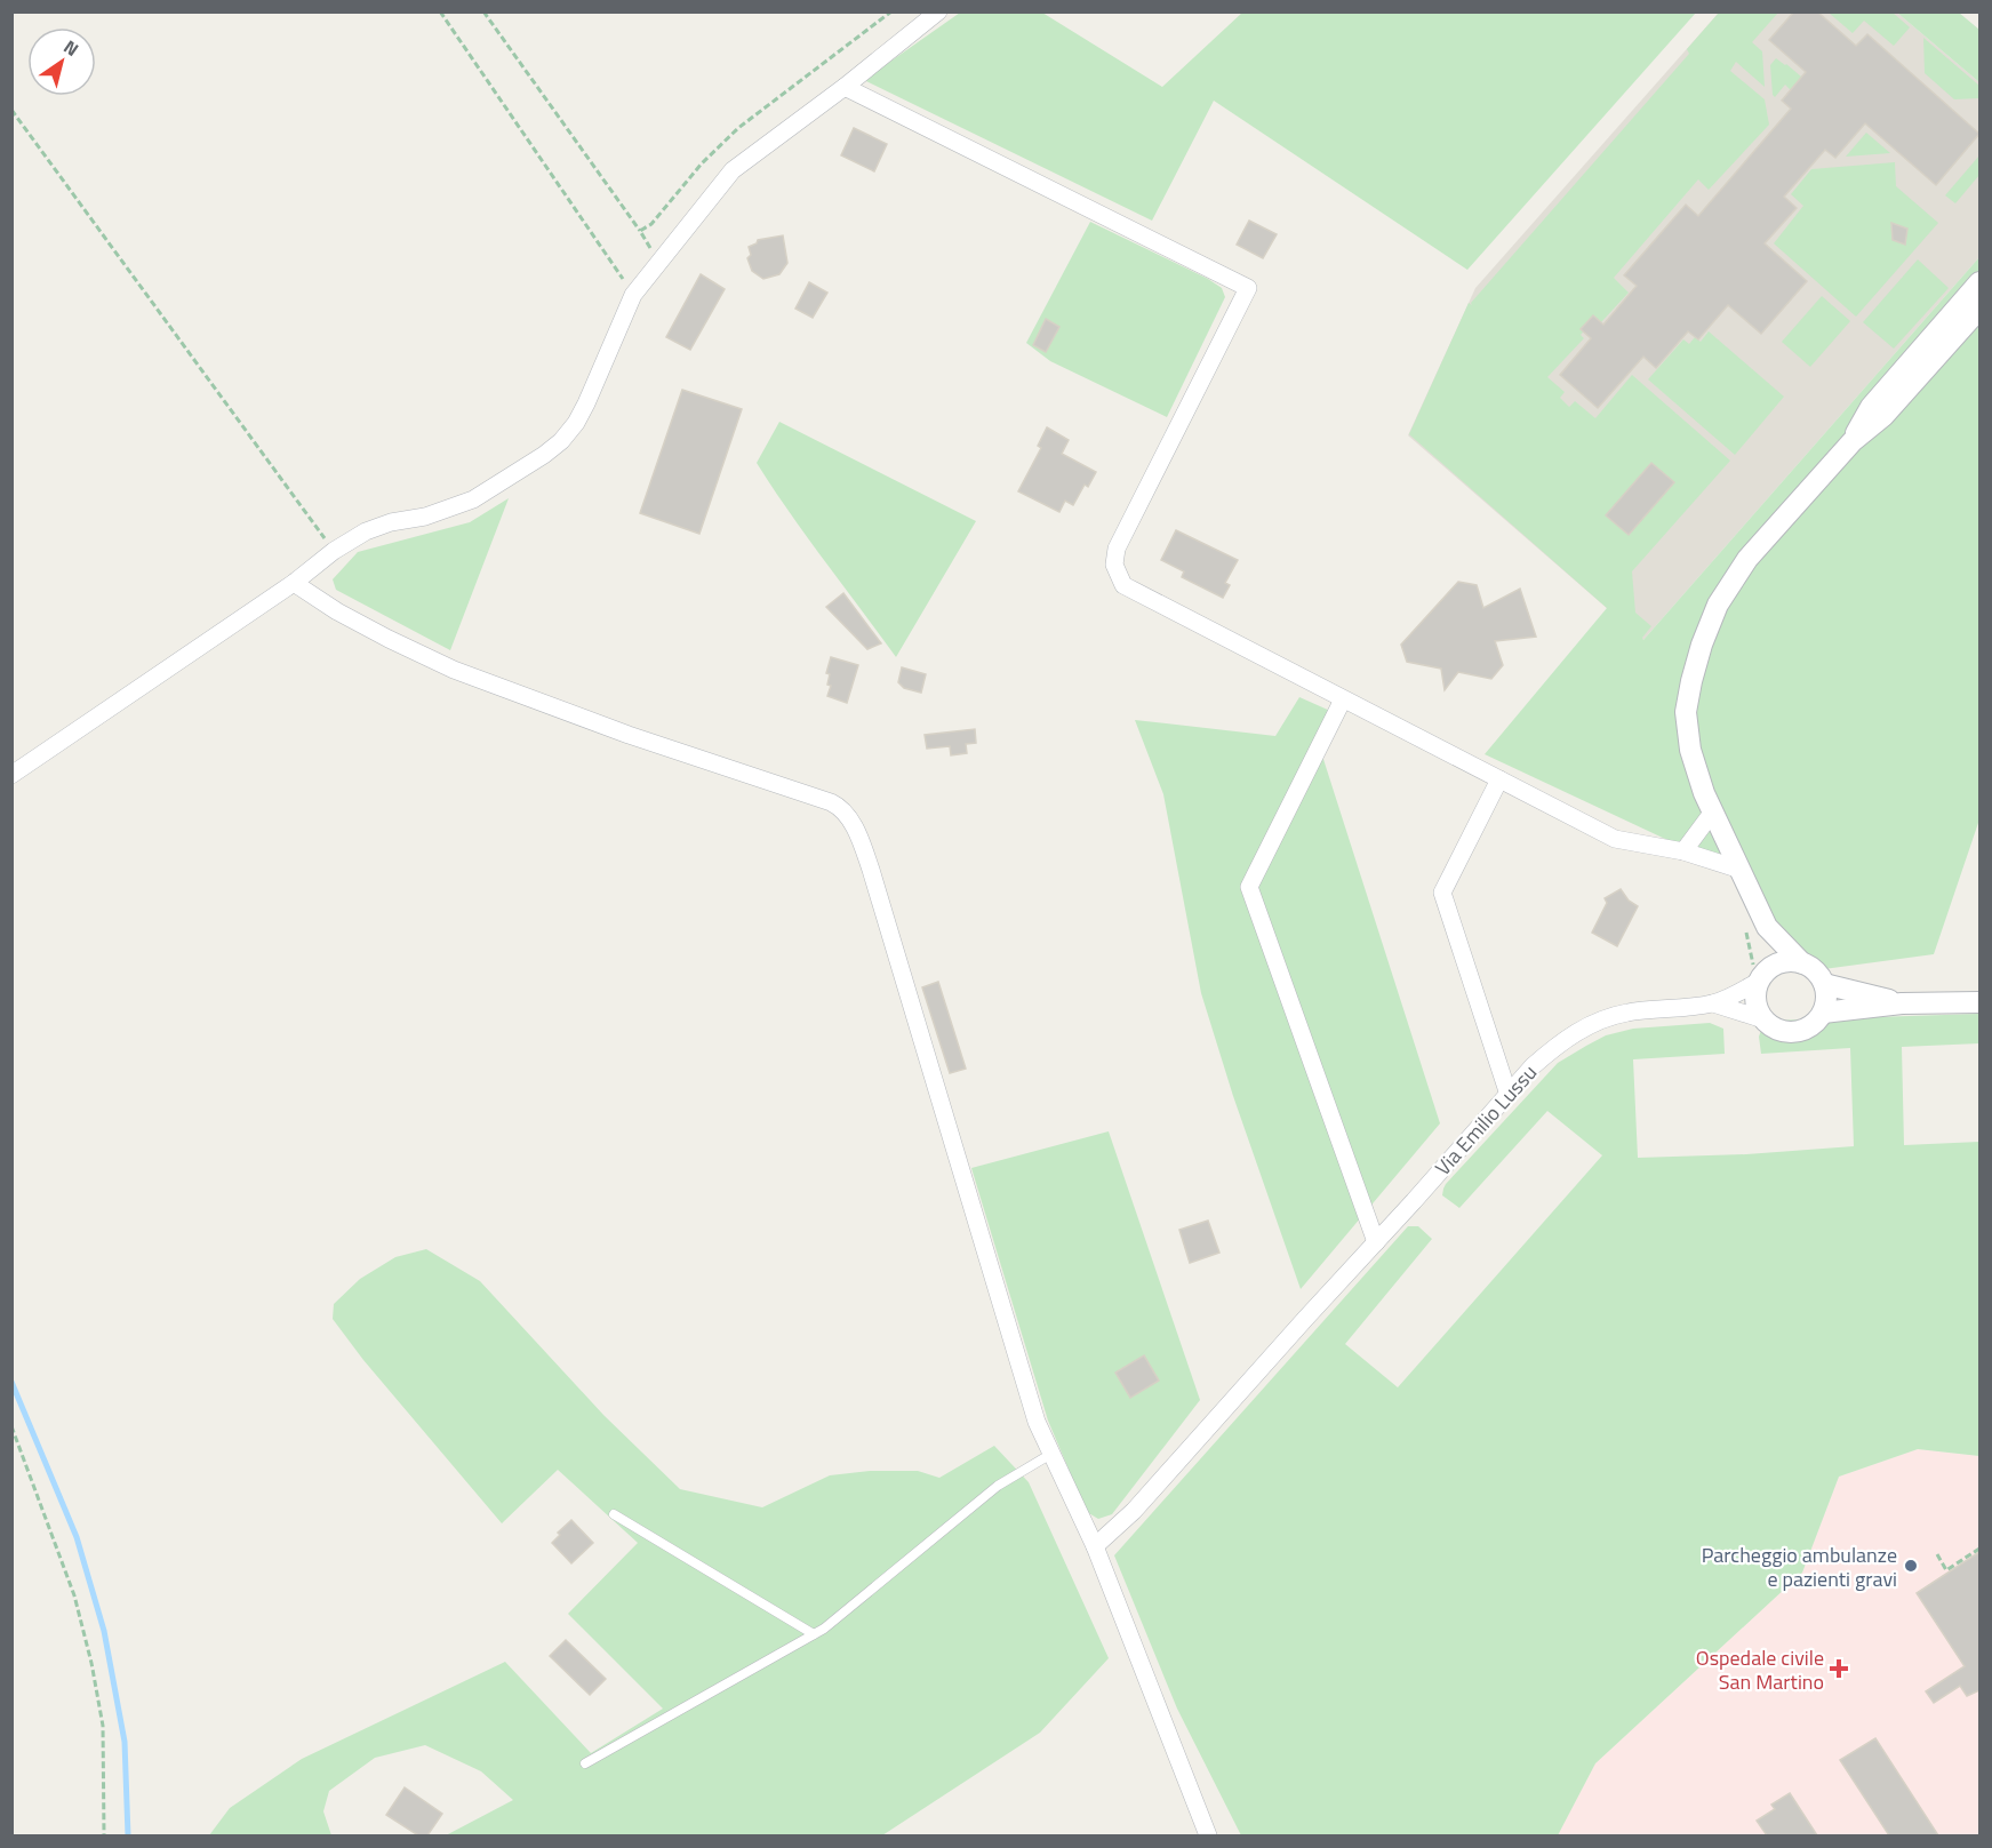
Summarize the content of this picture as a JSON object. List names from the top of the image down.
{
  "streets": {
    "street": ["Via Emilio Lussu"]
  },
  "places": {
    "other": ["Parcheggio ambulanze e pazienti gravi"],
    "health": ["Ospedale civile San Martino"]
  },
  "north": "top right"
}
